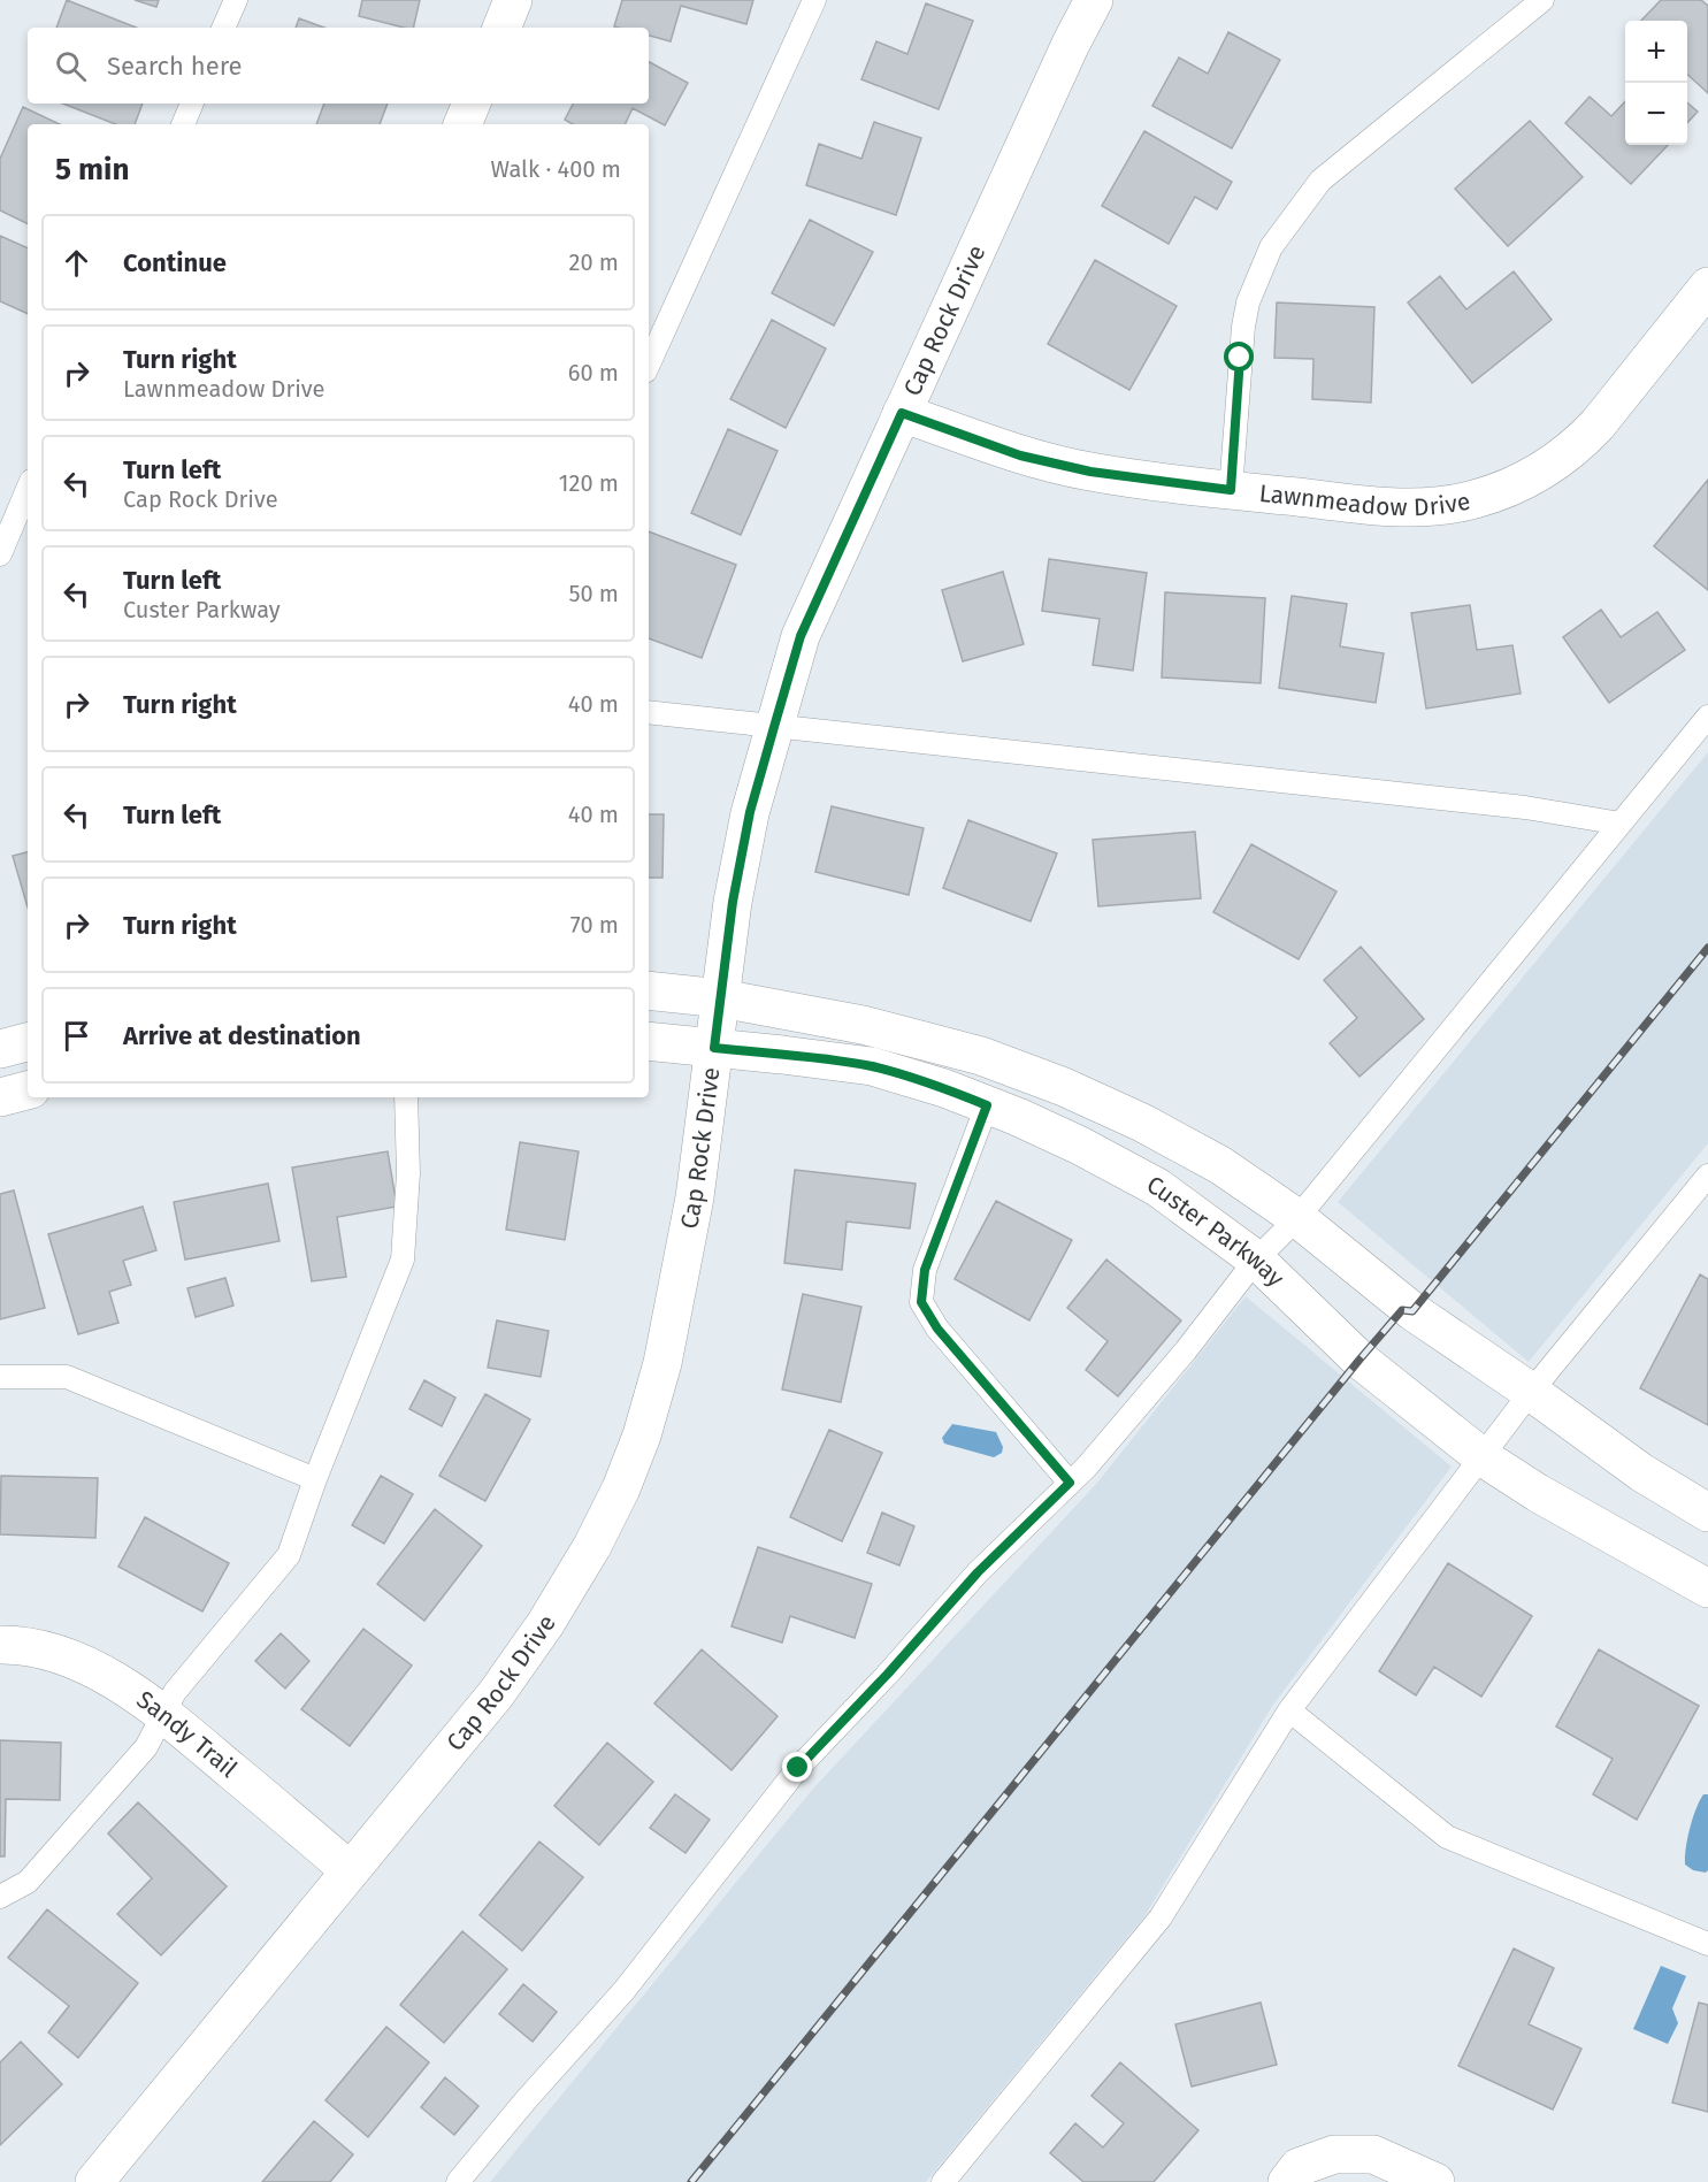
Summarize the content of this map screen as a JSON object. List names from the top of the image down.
{
  "streets": {
    "street": [
      "Cap Rock Drive",
      "Lawnmeadow Drive",
      "Custer Parkway",
      "Sandy Trail"
    ]
  },
  "crossings": [
    ["Cap Rock Drive", "Lawnmeadow Drive"],
    ["Cap Rock Drive", "Custer Parkway"],
    ["Cap Rock Drive", "Sandy Trail"]
  ],
  "page": {
    "map_buttons": ["+", "−"],
    "search": "Search here",
    "heading": ["5 min", "Walk · 400 m"],
    "list": [
      ["Continue", "20 m"],
      ["Turn right", "Lawnmeadow Drive", "60 m"],
      ["Turn left", "Cap Rock Drive", "120 m"],
      ["Turn left", "Custer Parkway", "50 m"],
      ["Turn right", "40 m"],
      ["Turn left", "40 m"],
      ["Turn right", "70 m"],
      "Arrive at destination"
    ]
  }
}
